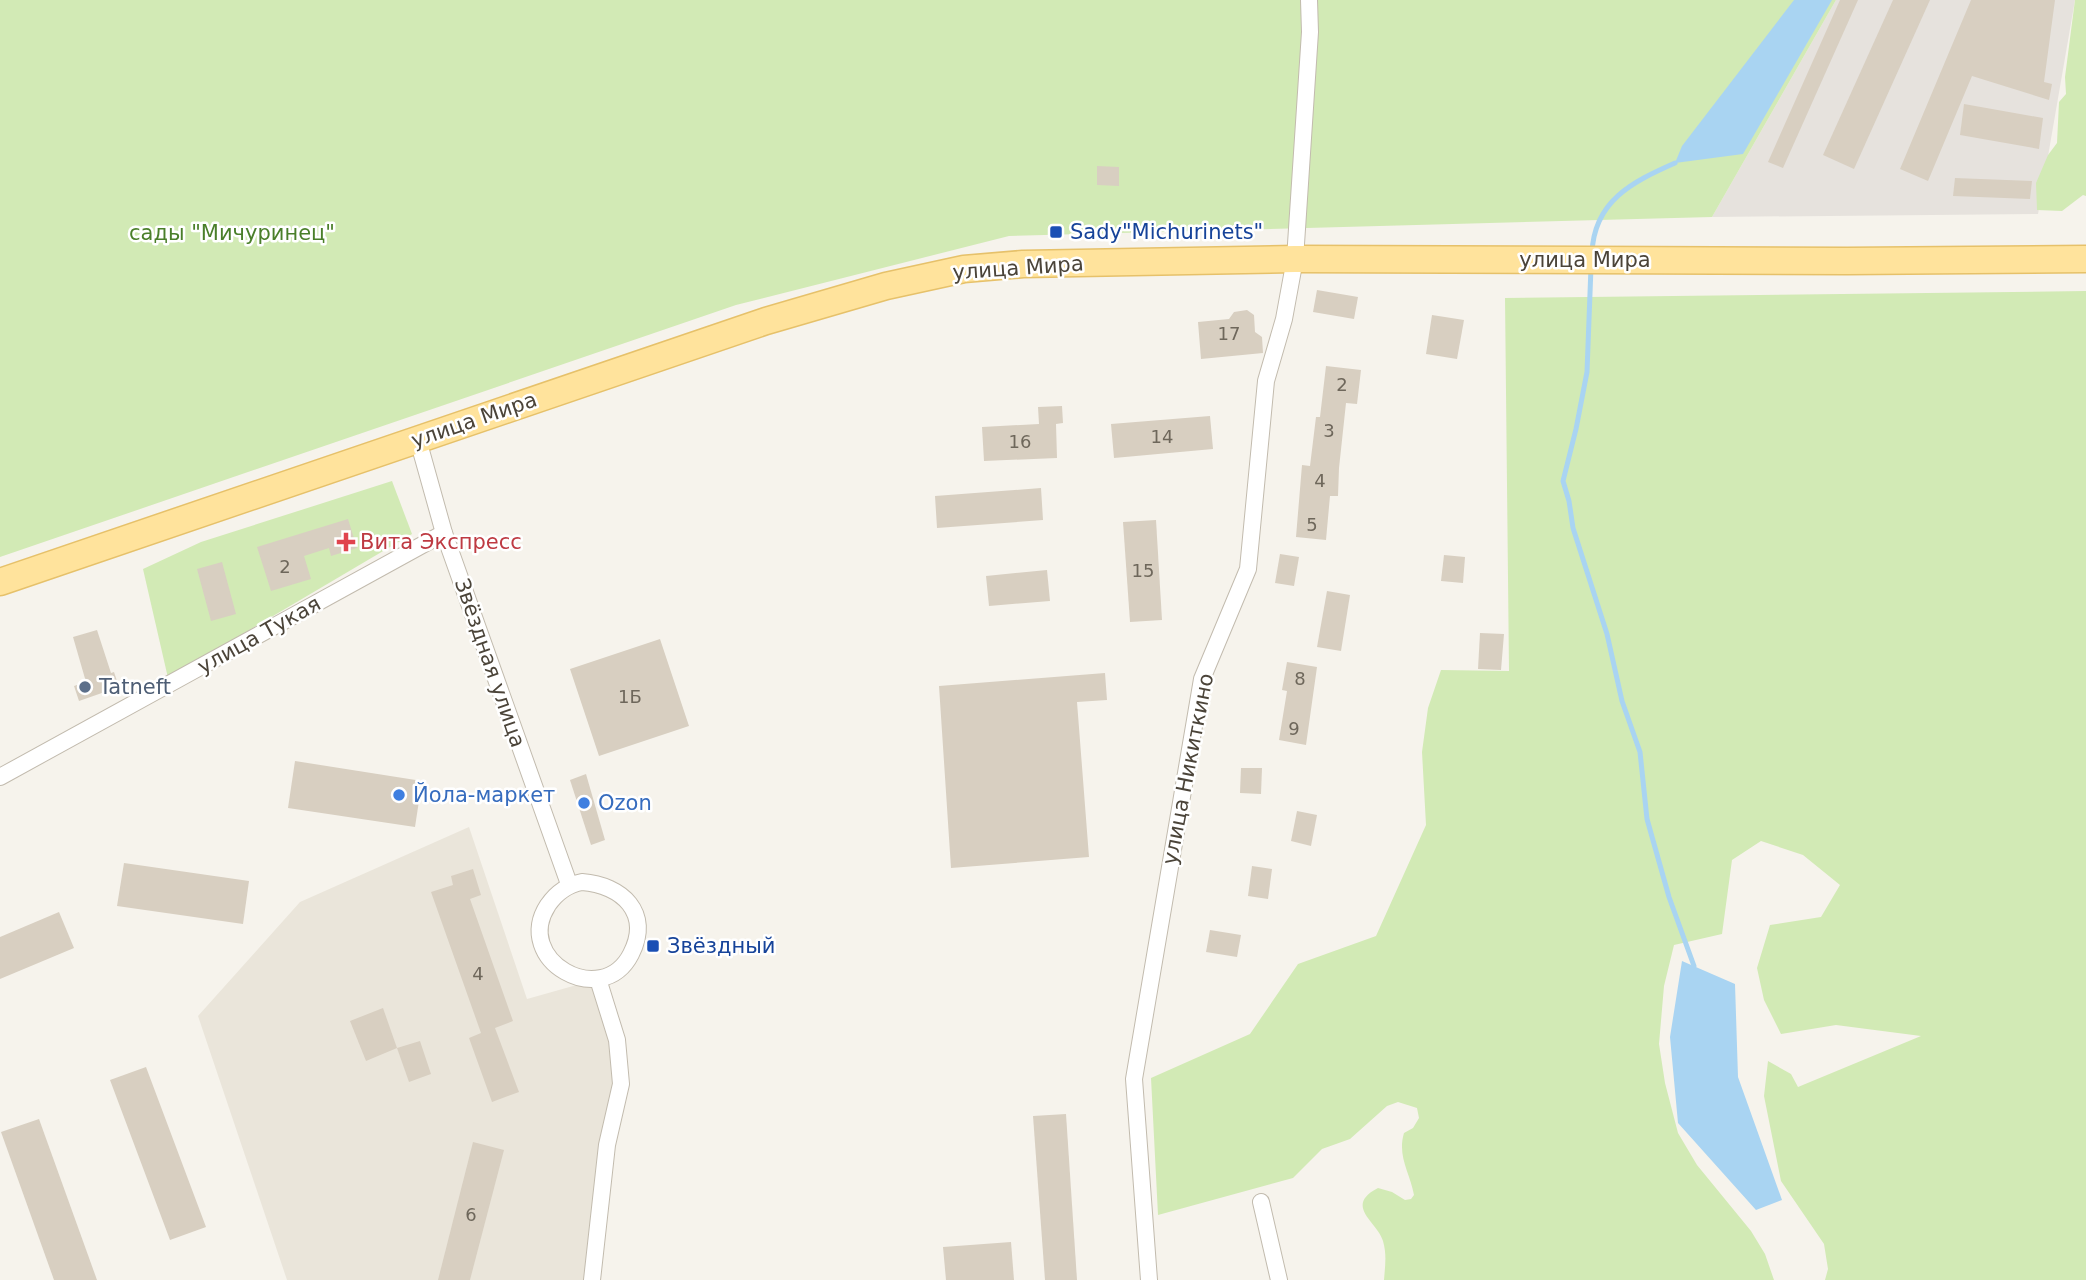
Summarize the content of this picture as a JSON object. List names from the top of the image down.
{
  "streets": {
    "main road": ["улица Мира"],
    "street": ["улица Тукая", "Звёздная улица", "улица Никиткино"]
  },
  "crossings": [
    ["улица Мира", "Звёздная улица"],
    ["улица Мира", "улица Никиткино"],
    ["улица Тукая", "Звёздная улица"]
  ],
  "parks": ["сады \"Мичуринец\""],
  "places": {
    "transit": ["Sady\"Michurinets\"", "Звёздный"],
    "health": ["Вита Экспресс"],
    "other": ["Tatneft", "Йола-маркет", "Ozon"]
  },
  "house_numbers": [
    "17",
    "2",
    "3",
    "14",
    "16",
    "4",
    "5",
    "2",
    "15",
    "8",
    "1Б",
    "9",
    "4",
    "6"
  ]
}
